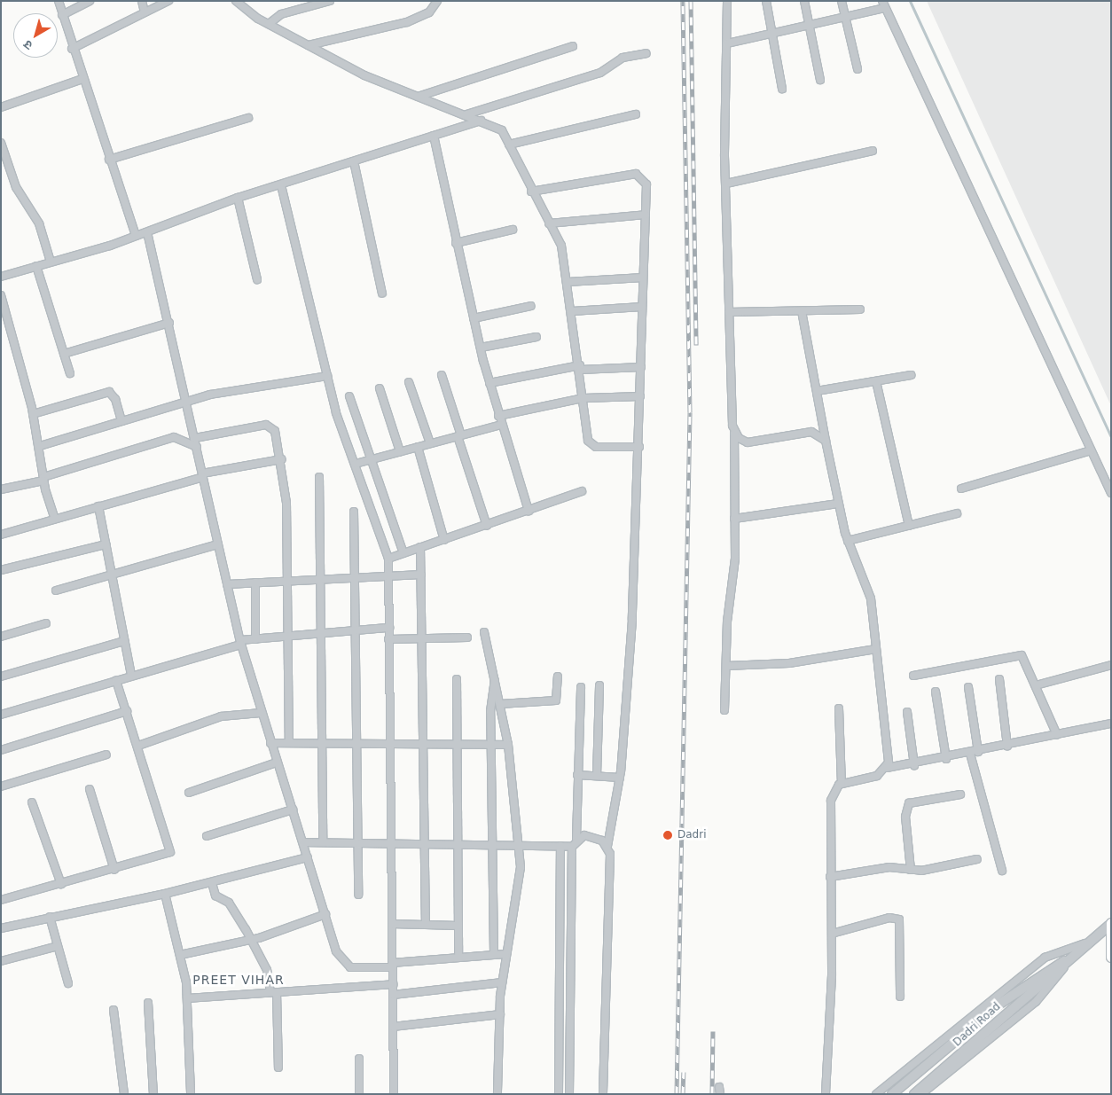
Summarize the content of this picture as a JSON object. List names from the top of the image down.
{
  "streets": {
    "street": ["Dadri Road"]
  },
  "districts": ["PREET VIHAR"],
  "places": ["Dadri"],
  "north": "bottom left"
}
